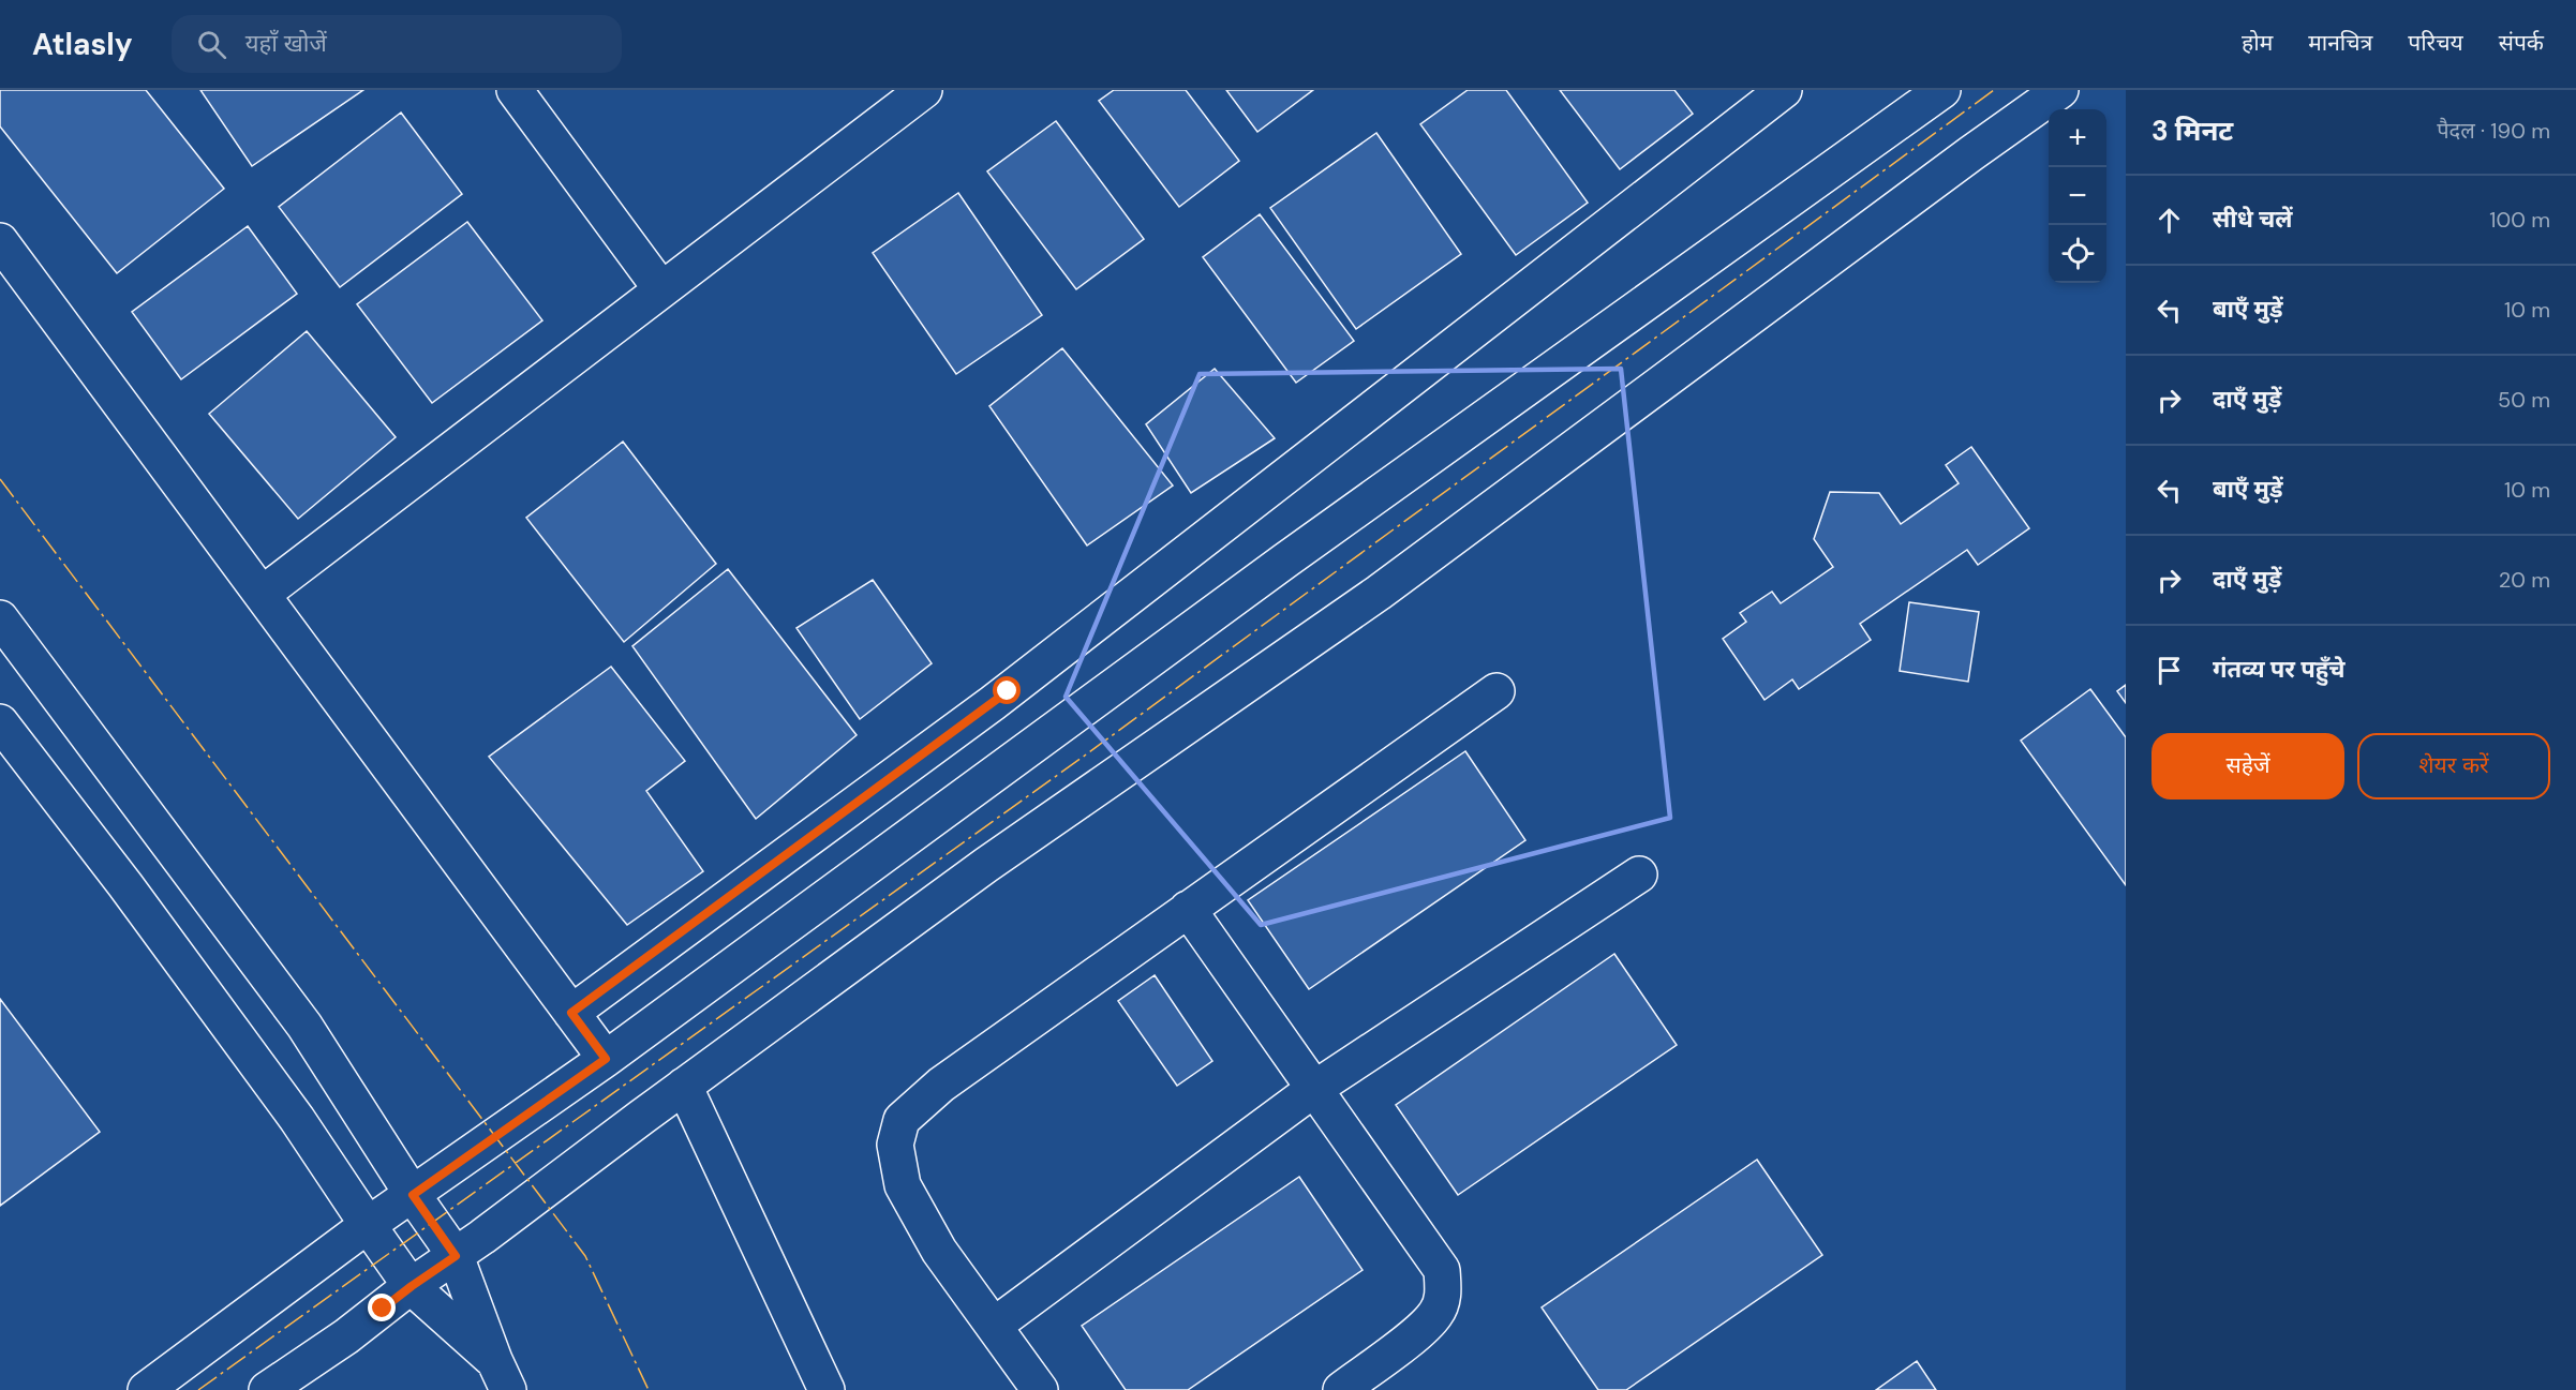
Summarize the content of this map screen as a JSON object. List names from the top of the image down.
{
  "page": {
    "header": "Atlasly",
    "search": "यहाँ खोजें",
    "nav": [
      "होम",
      "मानचित्र",
      "परिचय",
      "संपर्क"
    ],
    "heading": ["3 मिनट", "पैदल · 190 m"],
    "map_buttons": ["+", "−"],
    "list": [
      ["सीधे चलें", "100 m"],
      ["बाएँ मुड़ें", "10 m"],
      ["दाएँ मुड़ें", "50 m"],
      ["बाएँ मुड़ें", "10 m"],
      ["दाएँ मुड़ें", "20 m"],
      "गंतव्य पर पहुँचे"
    ],
    "buttons": ["सहेजें", "शेयर करें"]
  }
}
